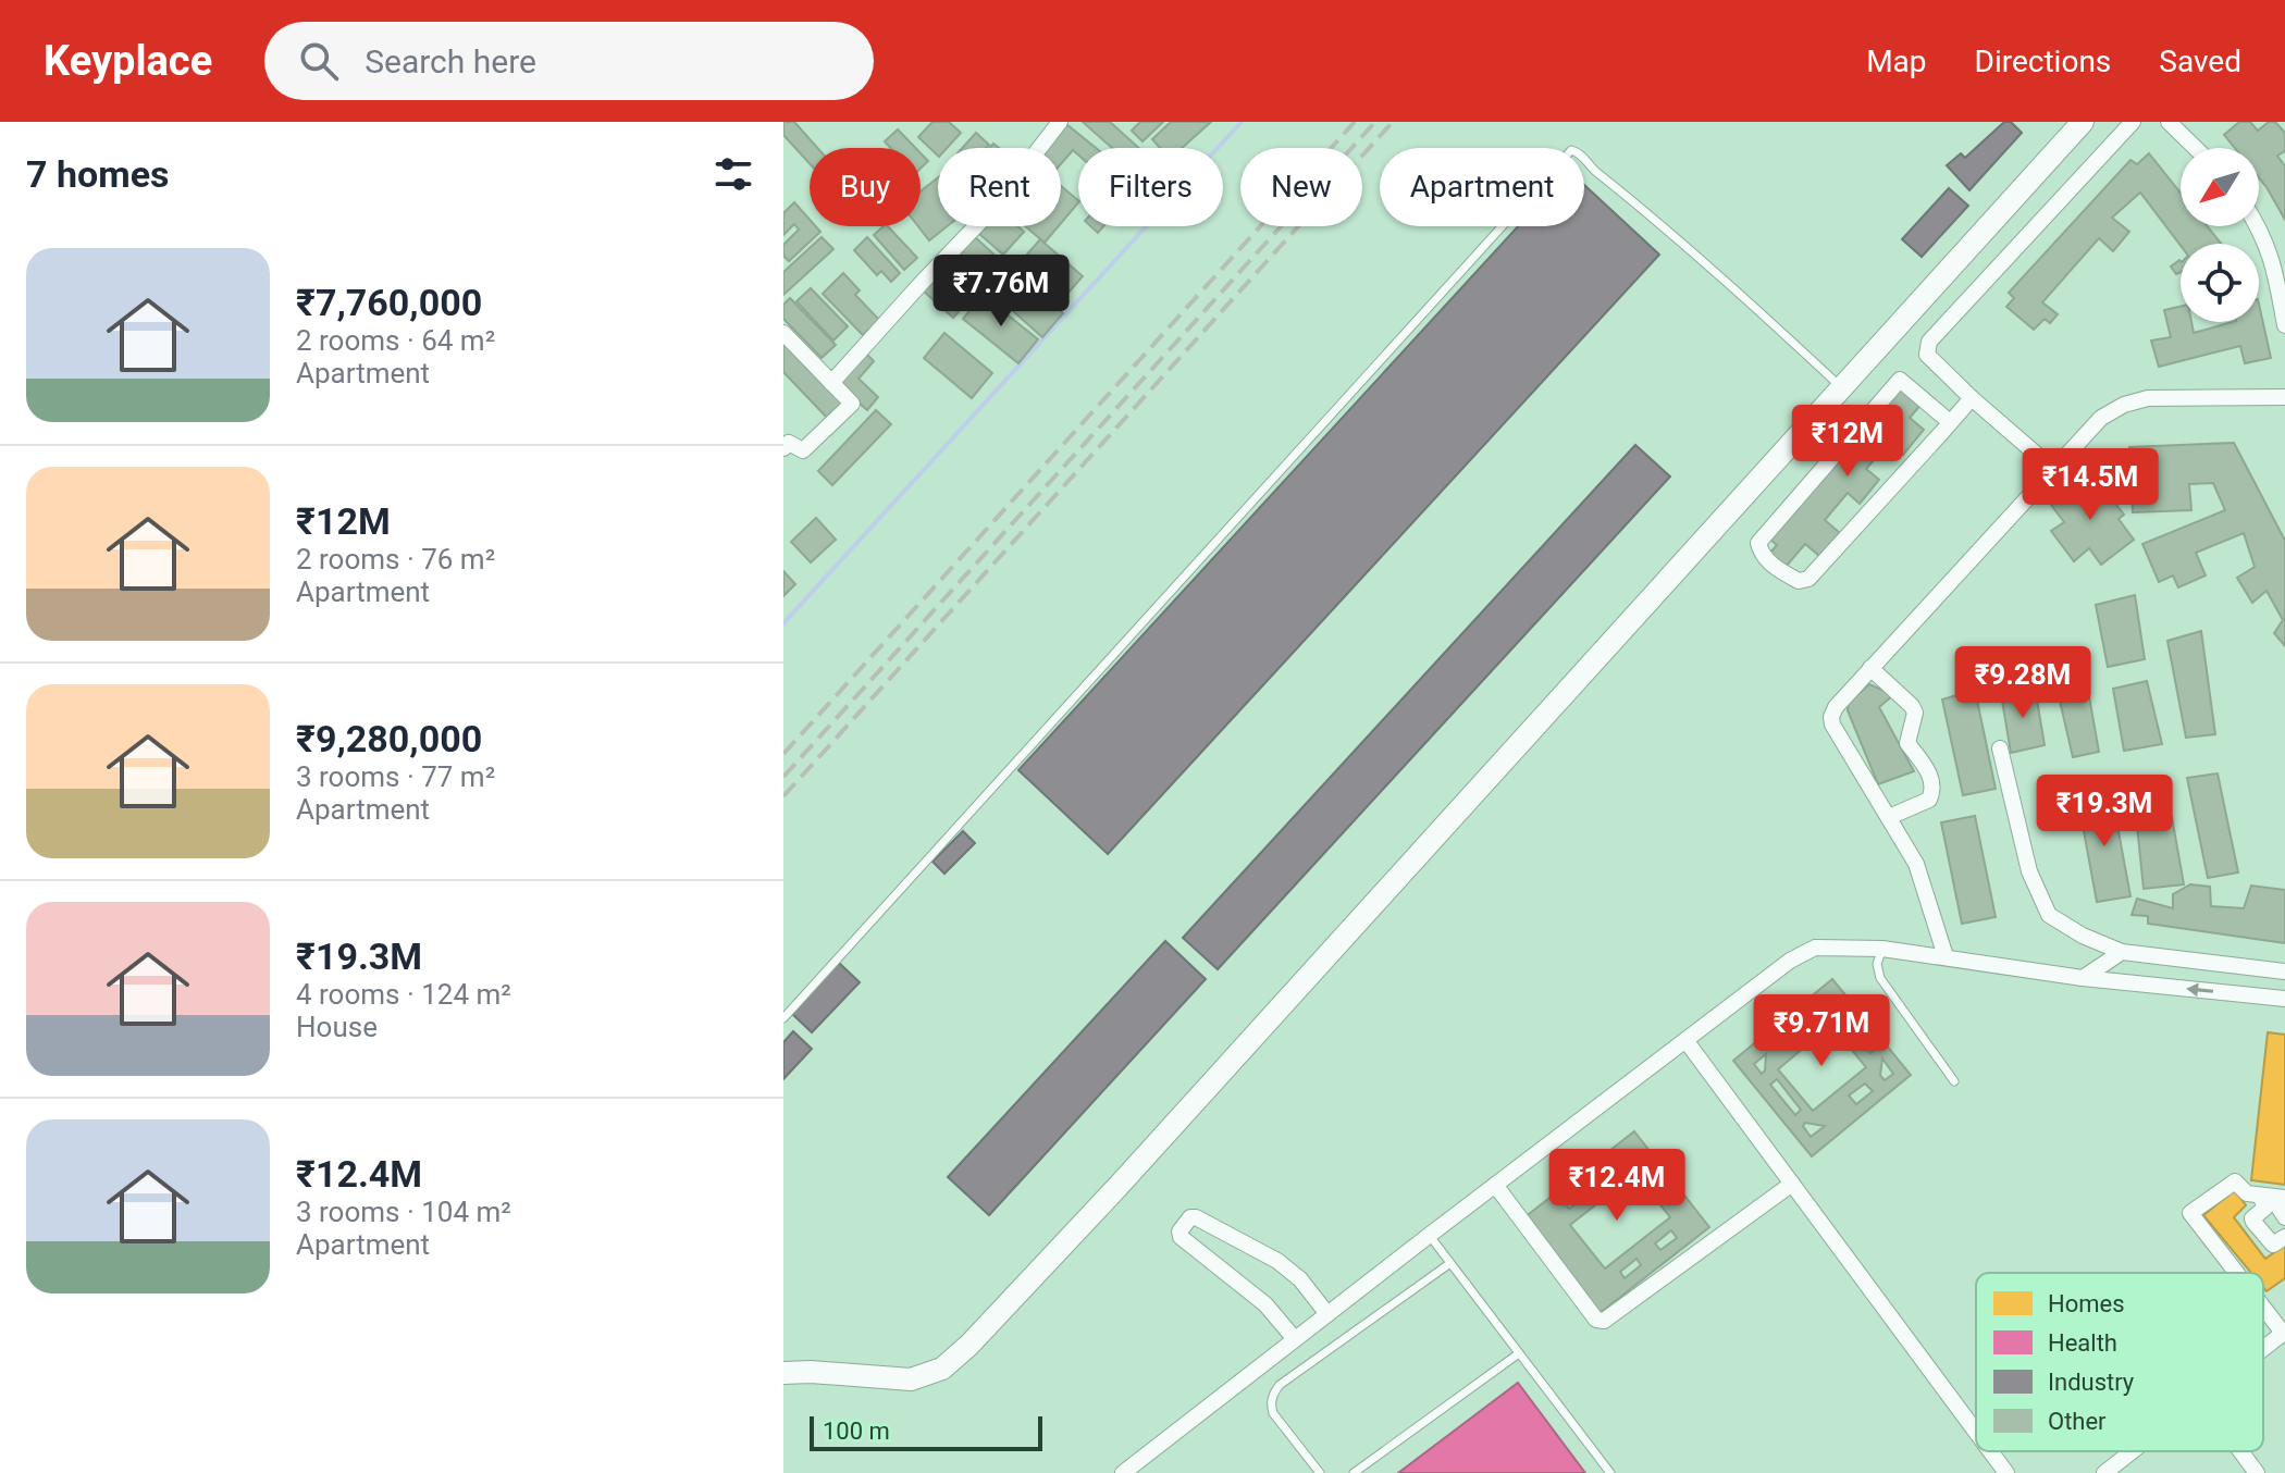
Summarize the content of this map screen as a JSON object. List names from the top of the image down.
{
  "legend": [
    "Homes",
    "Health",
    "Industry",
    "Other"
  ],
  "scale_bar": "100 m",
  "north": "bottom left",
  "page": {
    "header": "Keyplace",
    "search": "Search here",
    "nav": ["Map", "Directions", "Saved"],
    "heading": "7 homes",
    "chip": [
      "Buy",
      "Rent",
      "Filters",
      "New",
      "Apartment"
    ],
    "list": [
      {
        "name": "₹7,760,000",
        "note": "2 rooms · 64 m² · Apartment"
      },
      {
        "name": "₹12M",
        "note": "2 rooms · 76 m² · Apartment"
      },
      {
        "name": "₹9,280,000",
        "note": "3 rooms · 77 m² · Apartment"
      },
      {
        "name": "₹19.3M",
        "note": "4 rooms · 124 m² · House"
      },
      {
        "name": "₹12.4M",
        "note": "3 rooms · 104 m² · Apartment"
      }
    ],
    "price": [
      "₹7.76M",
      "₹12M",
      "₹14.5M",
      "₹9.28M",
      "₹19.3M",
      "₹9.71M",
      "₹12.4M"
    ],
    "scale": "100 m"
  }
}
